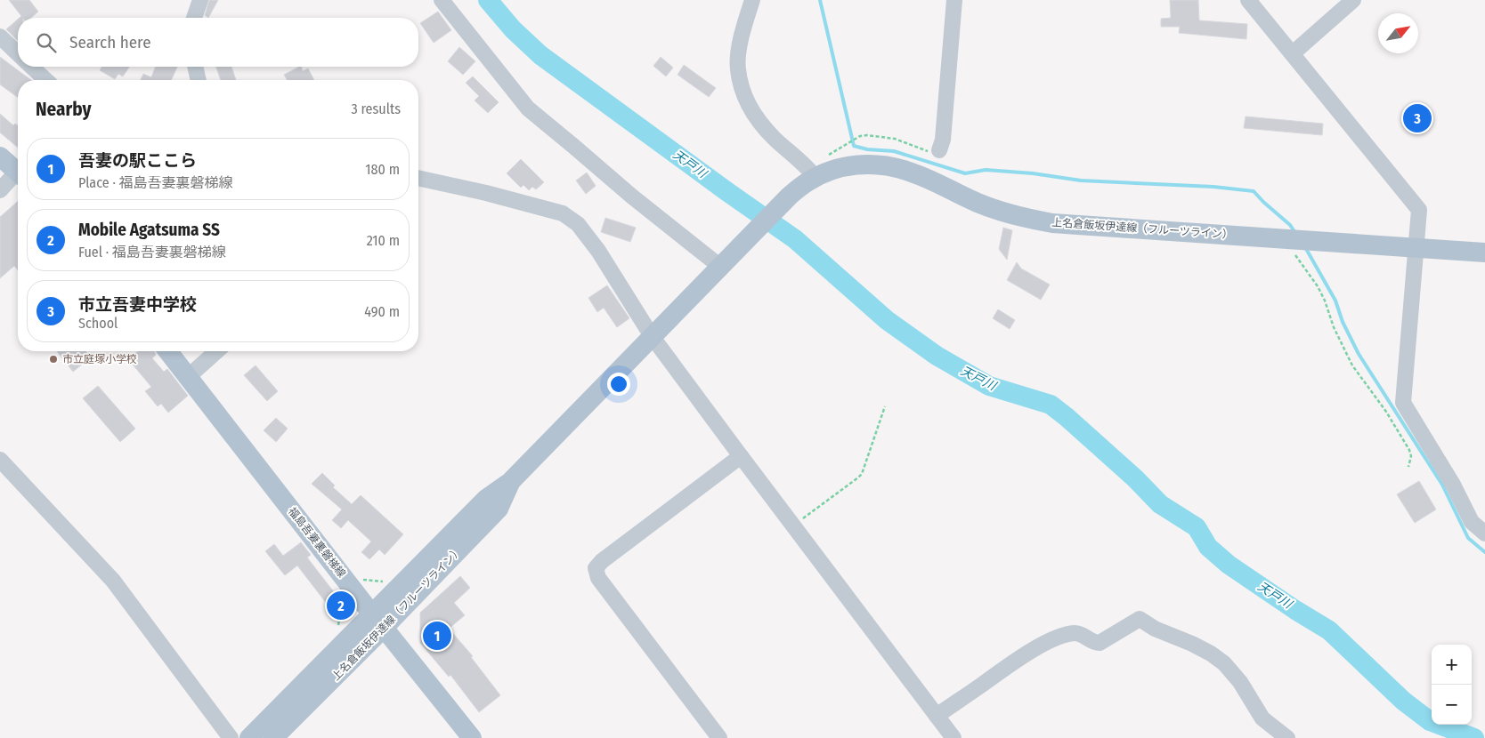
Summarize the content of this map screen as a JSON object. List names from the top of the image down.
{
  "streets": {
    "main road": ["上名倉飯坂伊達線（フルーツライン）", "福島吾妻裏磐梯線"]
  },
  "crossings": [
    ["上名倉飯坂伊達線（フルーツライン）", "福島吾妻裏磐梯線"]
  ],
  "water": ["天戸川"],
  "places": ["市立庭塚小学校"],
  "north": "top right",
  "page": {
    "search": "Search here",
    "heading": ["Nearby", "3 results"],
    "pins": ["3", "2", "1"],
    "list": [
      {
        "mark": "1",
        "name": "吾妻の駅ここら",
        "note": "Place · 福島吾妻裏磐梯線",
        "value": "180 m"
      },
      {
        "mark": "2",
        "name": "Mobile Agatsuma SS",
        "note": "Fuel · 福島吾妻裏磐梯線",
        "value": "210 m"
      },
      {
        "mark": "3",
        "name": "市立吾妻中学校",
        "note": "School",
        "value": "490 m"
      }
    ],
    "map_buttons": ["+", "−"]
  }
}
